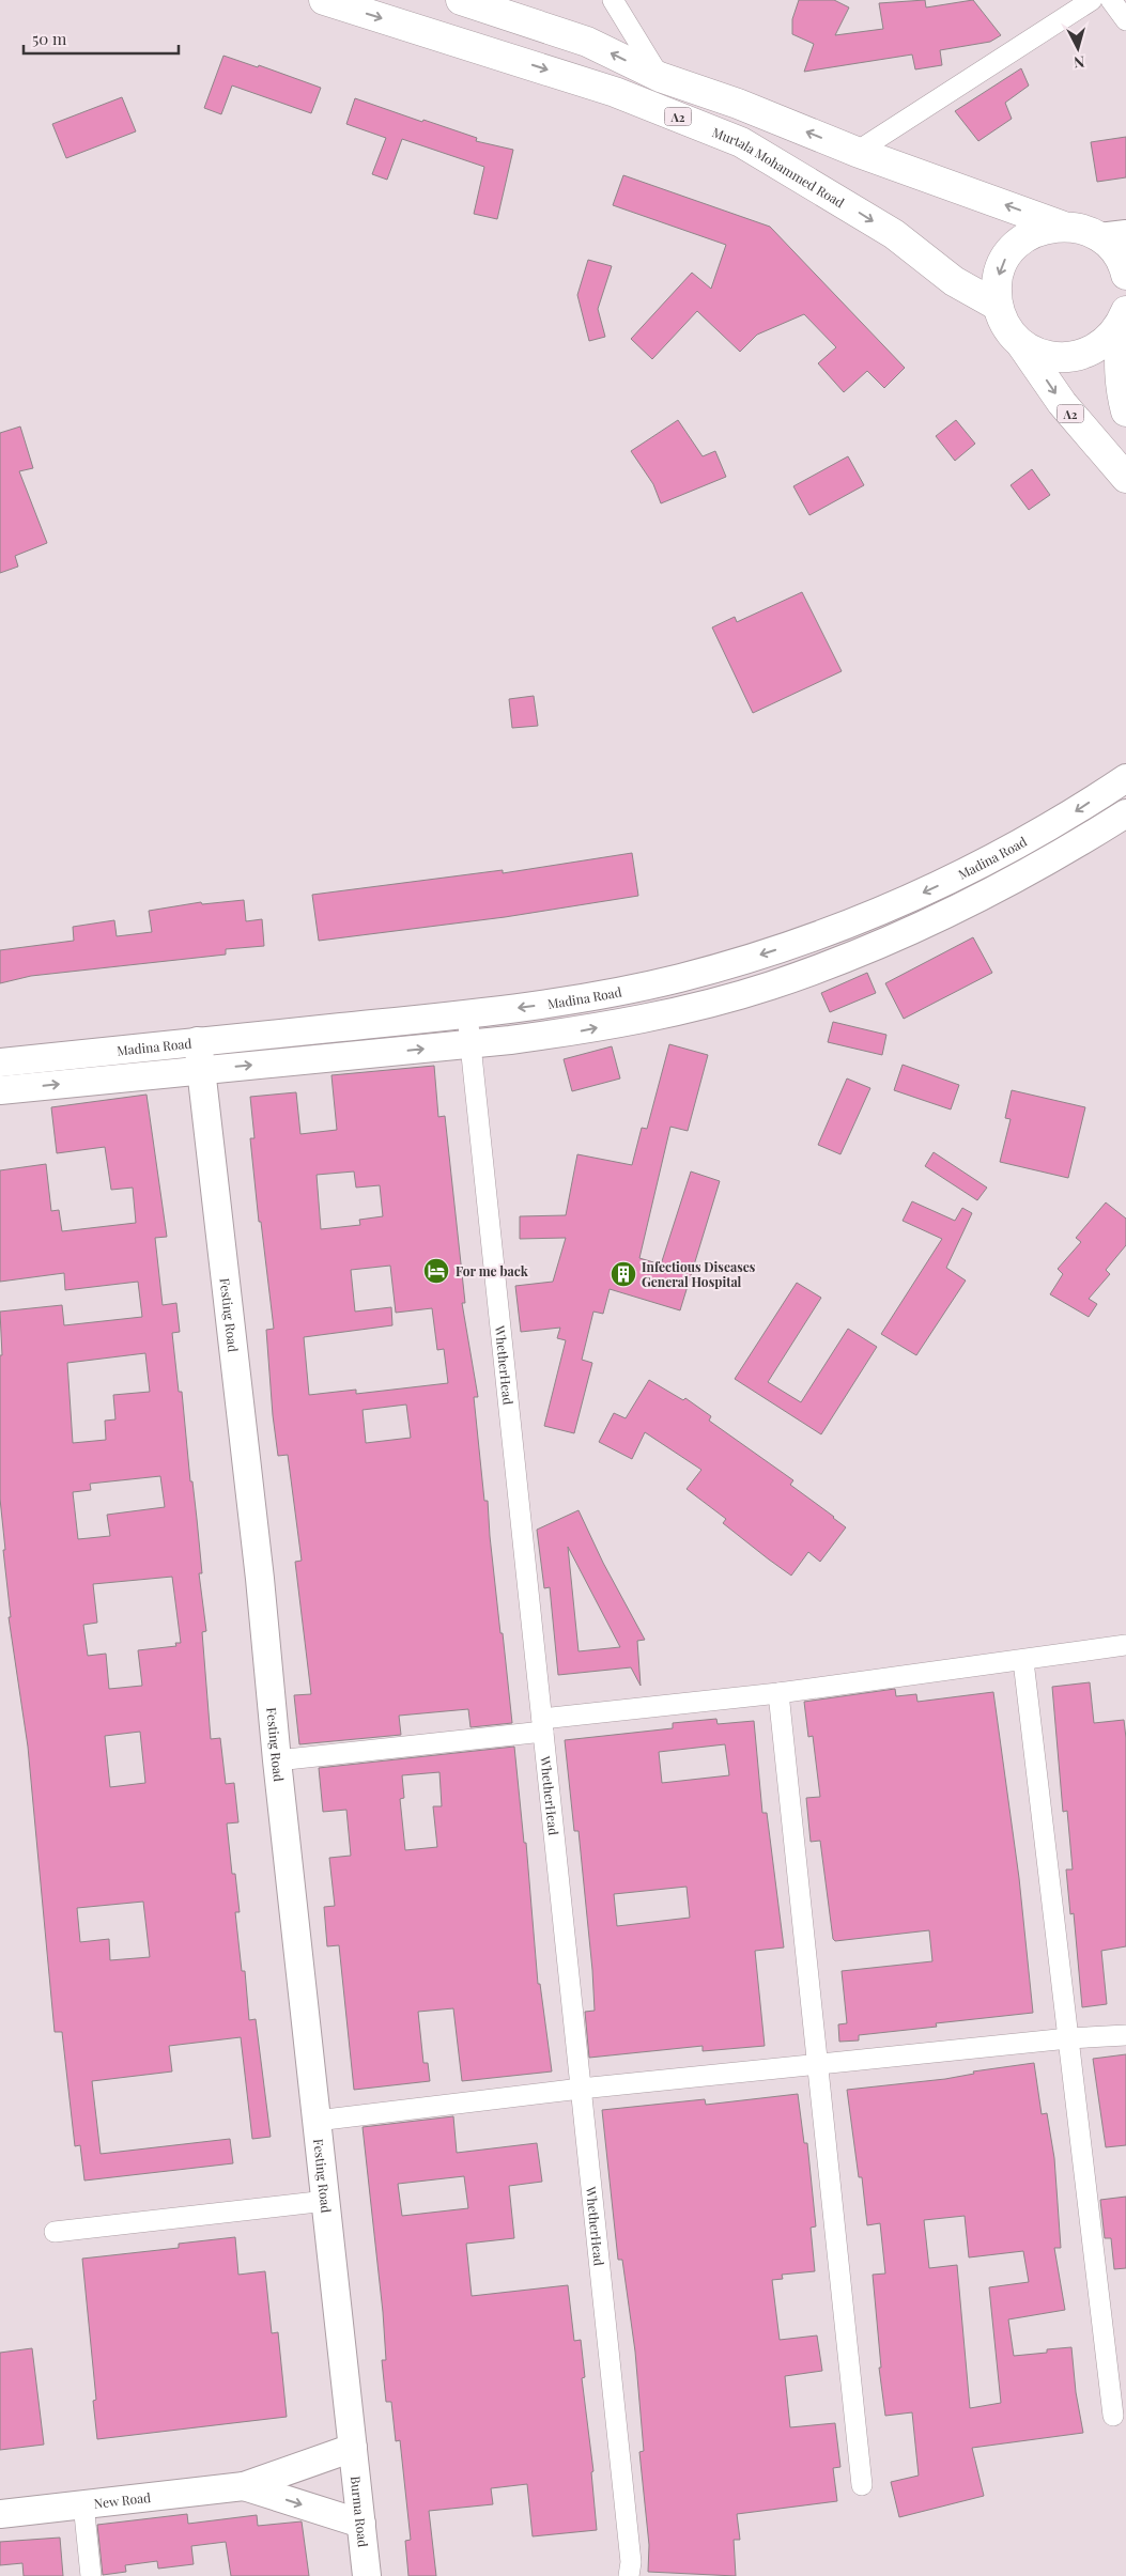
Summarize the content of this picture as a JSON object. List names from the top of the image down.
{
  "streets": {
    "highway": ["A2", "Murtala Mohammed Road"],
    "main road": [
      "Madina Road",
      "Festing Road",
      "New Road",
      "Burma Road"
    ],
    "street": ["WhetherHead"]
  },
  "crossings": [
    ["A2", "Murtala Mohammed Road"],
    ["Madina Road", "Festing Road"],
    ["Madina Road", "WhetherHead"],
    ["Festing Road", "New Road"],
    ["Festing Road", "Burma Road"],
    ["New Road", "Burma Road"]
  ],
  "places": {
    "hotel": ["For me back"],
    "building": ["Infectious Diseases General Hospital"]
  },
  "scale_bar": "50 m",
  "north": "bottom"
}
